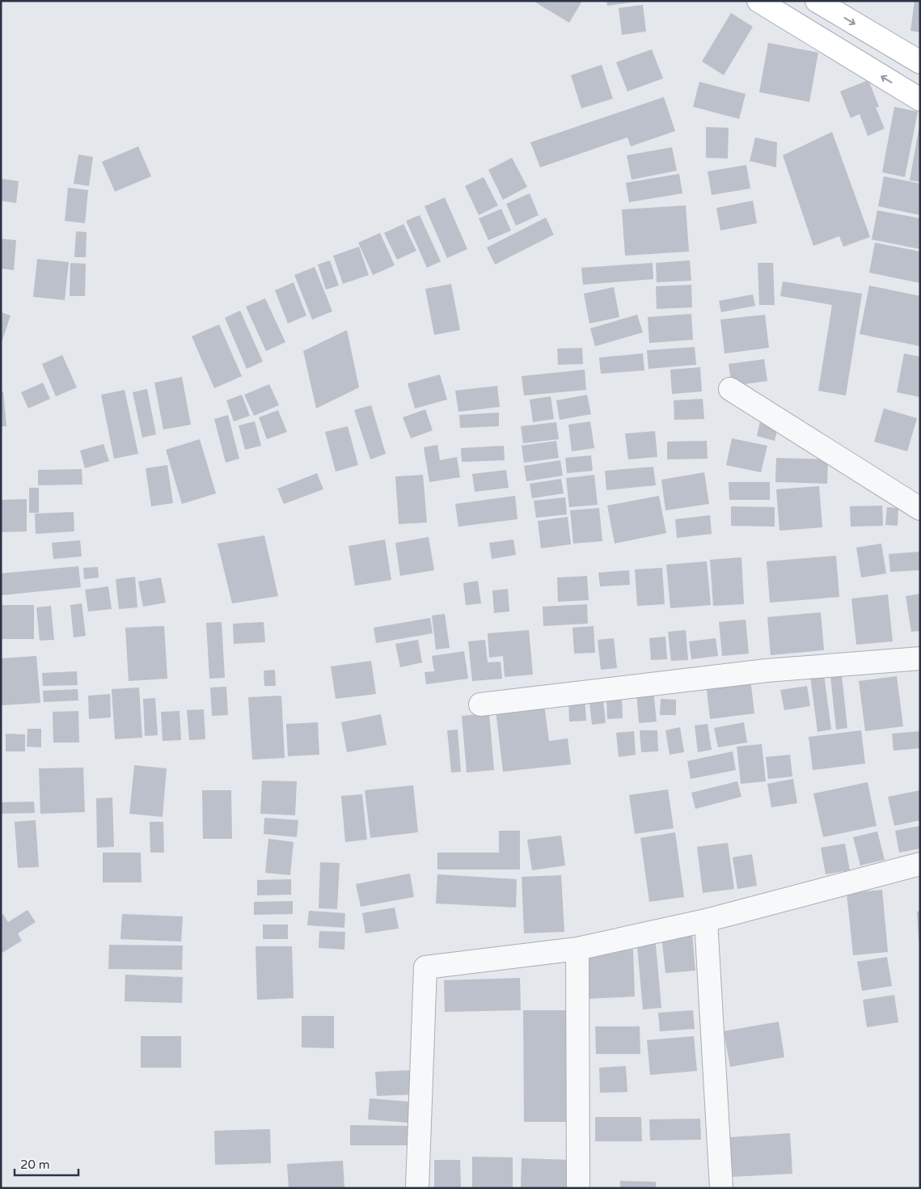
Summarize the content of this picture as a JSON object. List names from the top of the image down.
{
  "scale_bar": "20 m"
}
